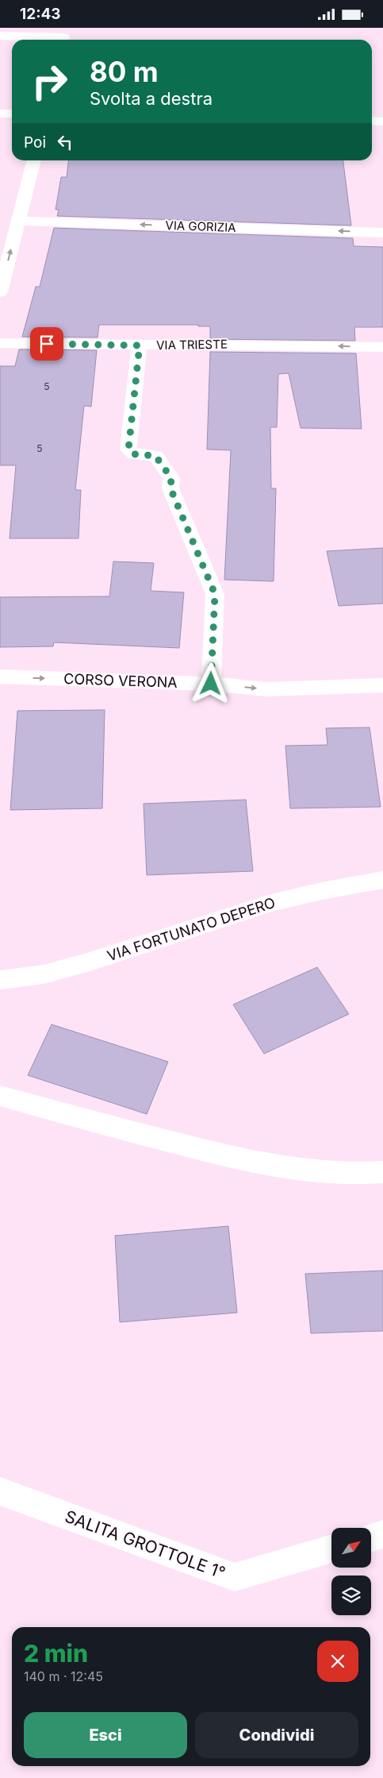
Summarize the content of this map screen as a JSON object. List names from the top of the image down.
{
  "streets": {
    "street": [
      "VIA GORIZIA",
      "VIA TRIESTE",
      "CORSO VERONA",
      "VIA FORTUNATO DEPERO",
      "SALITA GROTTOLE 1°"
    ]
  },
  "one_way": ["VIA GORIZIA", "VIA TRIESTE", "CORSO VERONA"],
  "house_numbers": ["5", "5"],
  "north": "top right",
  "page": {
    "status": "12:43",
    "turn": ["80 m", "Svolta a destra"],
    "then": "Poi",
    "heading": ["2 min", "140 m · 12:45"],
    "buttons": ["Esci", "Condividi"]
  }
}
